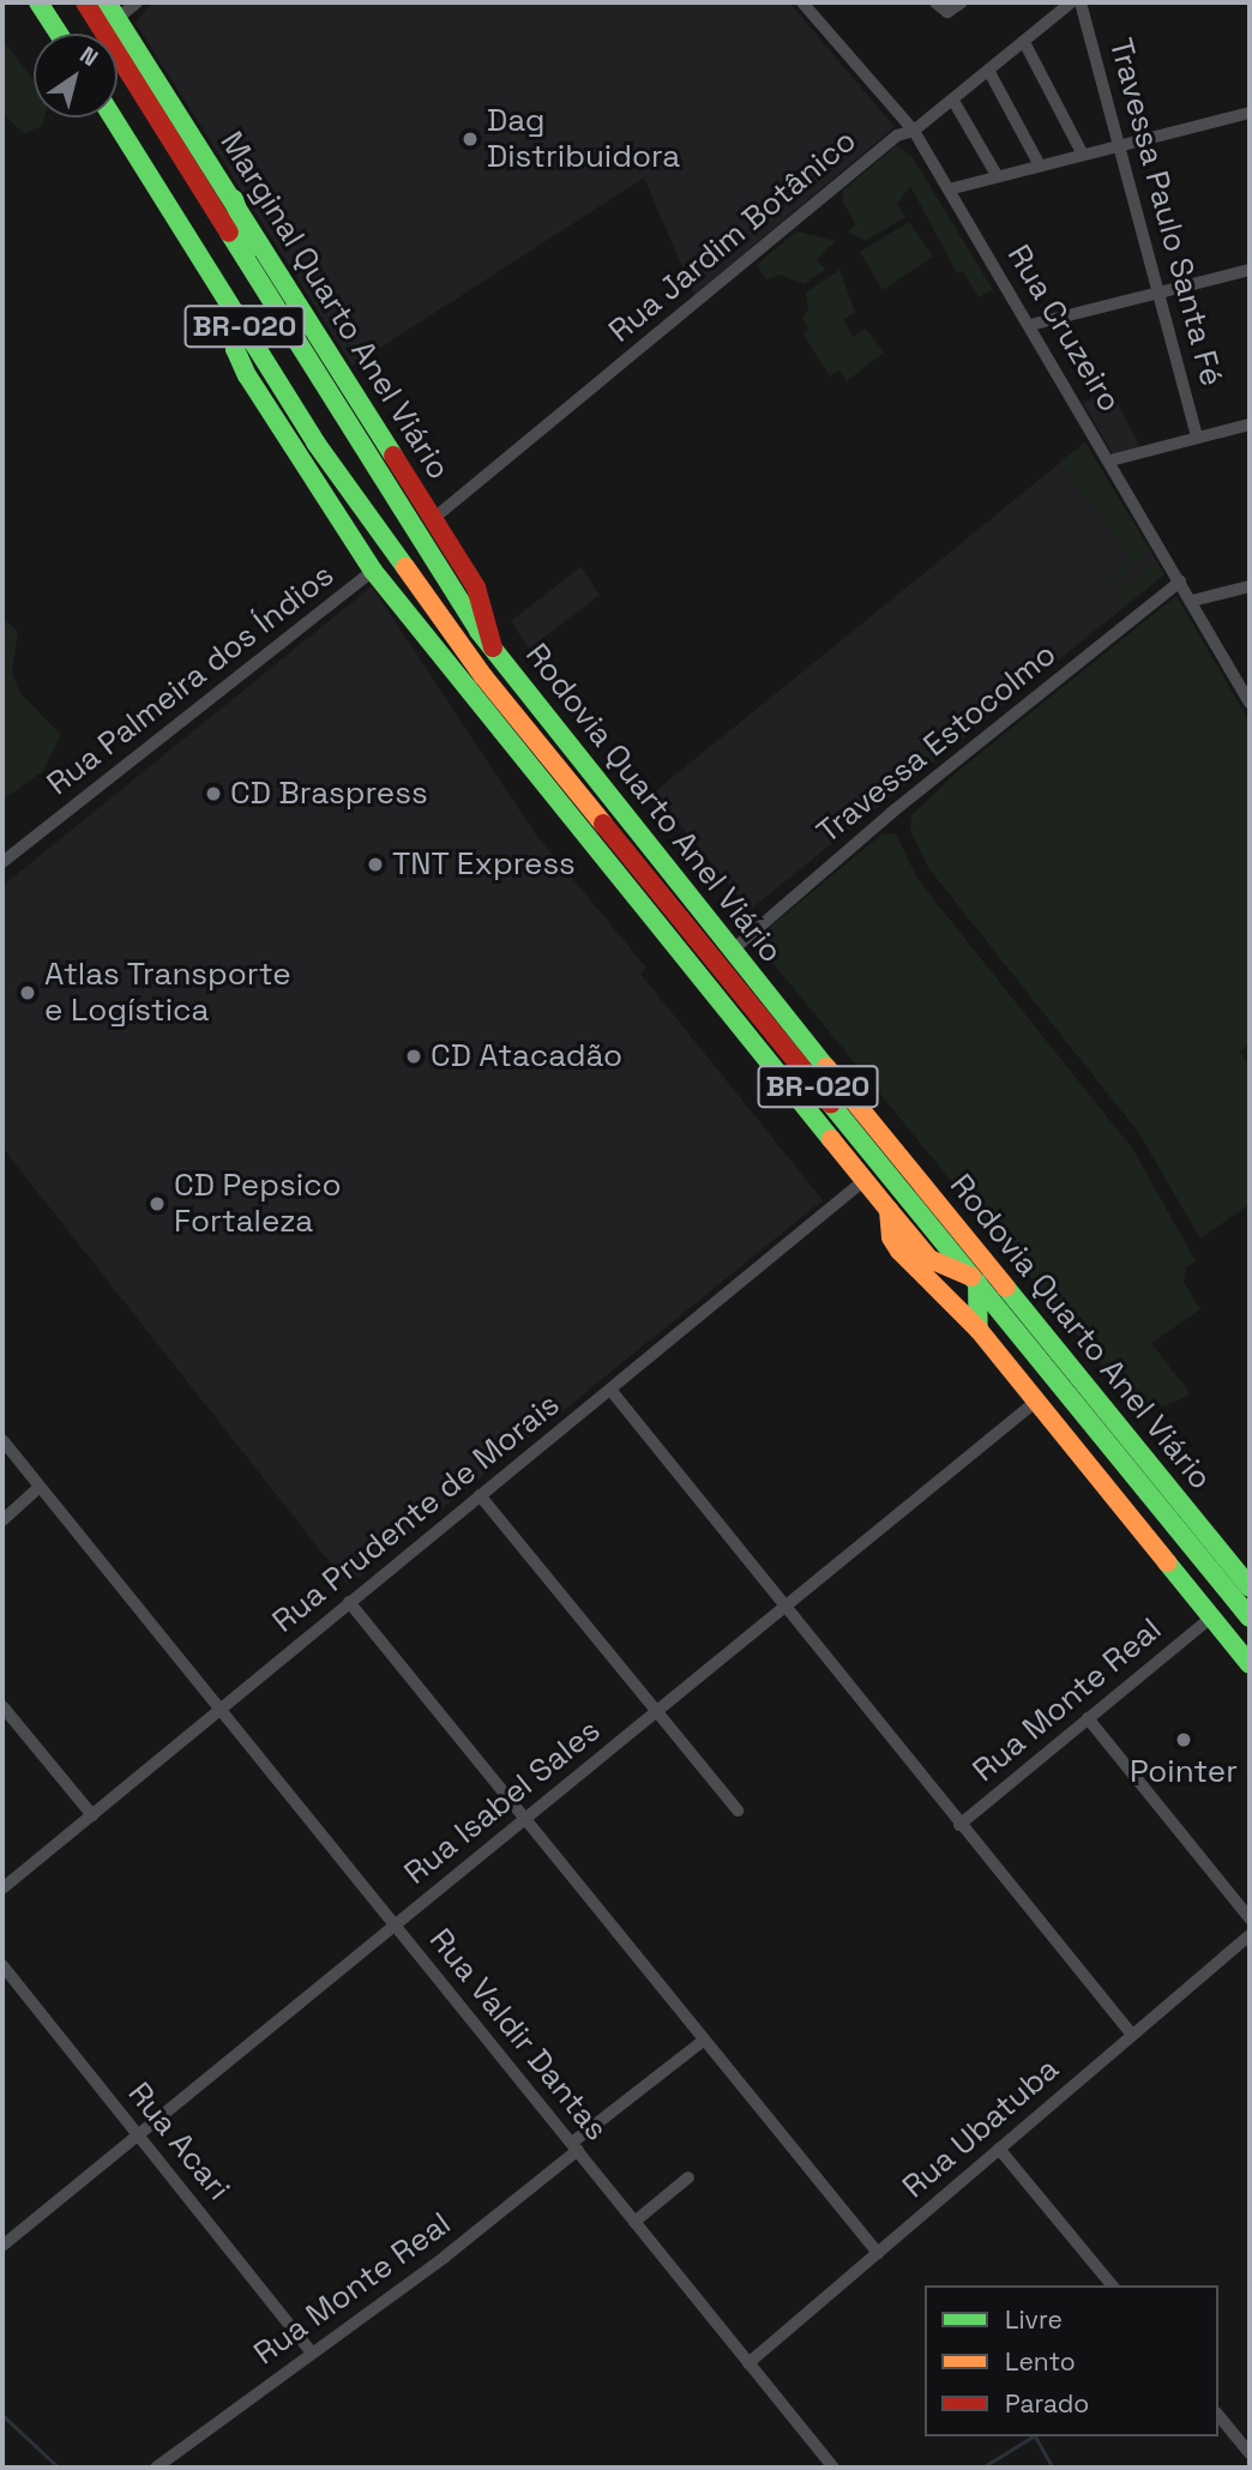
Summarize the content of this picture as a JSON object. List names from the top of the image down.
{
  "streets": {
    "main road": ["Marginal Quarto Anel Viário", "BR-020", "Rodovia Quarto Anel Viário"],
    "street": [
      "Travessa Paulo Santa Fé",
      "Rua Jardim Botânico",
      "Rua Cruzeiro",
      "Rua Palmeira dos Índios",
      "Travessa Estocolmo",
      "Rua Prudente de Morais",
      "Rua Monte Real",
      "Rua Isabel Sales",
      "Rua Valdir Dantas",
      "Rua Ubatuba",
      "Rua Acari"
    ]
  },
  "crossings": [
    ["Travessa Paulo Santa Fé", "Rua Jardim Botânico"],
    ["Rua Jardim Botânico", "Marginal Quarto Anel Viário"],
    ["Rua Jardim Botânico", "Rua Cruzeiro"],
    ["Marginal Quarto Anel Viário", "Rodovia Quarto Anel Viário"],
    ["Rua Cruzeiro", "Travessa Estocolmo"],
    ["Travessa Estocolmo", "Rodovia Quarto Anel Viário"],
    ["Rua Prudente de Morais", "Rua Valdir Dantas"],
    ["Rua Monte Real", "Rua Valdir Dantas"],
    ["Rua Monte Real", "Rua Acari"],
    ["Rua Isabel Sales", "Rua Valdir Dantas"],
    ["Rua Isabel Sales", "Rua Acari"],
    ["Rua Valdir Dantas", "Rua Ubatuba"]
  ],
  "places": [
    "Dag Distribuidora",
    "CD Braspress",
    "TNT Express",
    "Atlas Transporte e Logística",
    "CD Atacadão",
    "CD Pepsico Fortaleza",
    "Pointer"
  ],
  "legend": ["Livre", "Lento", "Parado"],
  "north": "top right"
}
